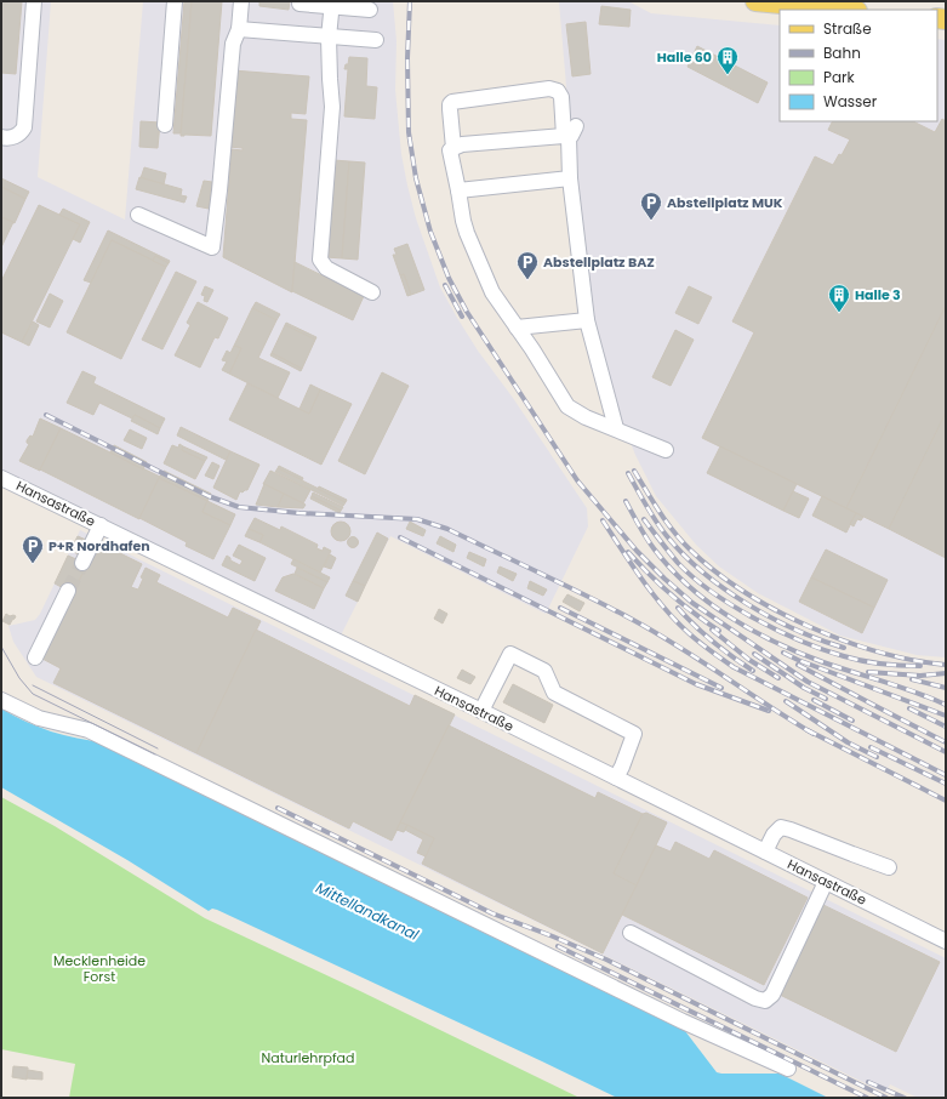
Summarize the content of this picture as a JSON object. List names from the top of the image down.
{
  "streets": {
    "street": ["Hansastraße"]
  },
  "water": ["Mittellandkanal"],
  "parks": ["Mecklenheide Forst", "Naturlehrpfad"],
  "places": {
    "building": ["Halle 60", "Halle 3"],
    "parking": ["Abstellplatz MUK", "Abstellplatz BAZ", "P+R Nordhafen"]
  },
  "legend": [
    "Straße",
    "Bahn",
    "Park",
    "Wasser"
  ]
}
